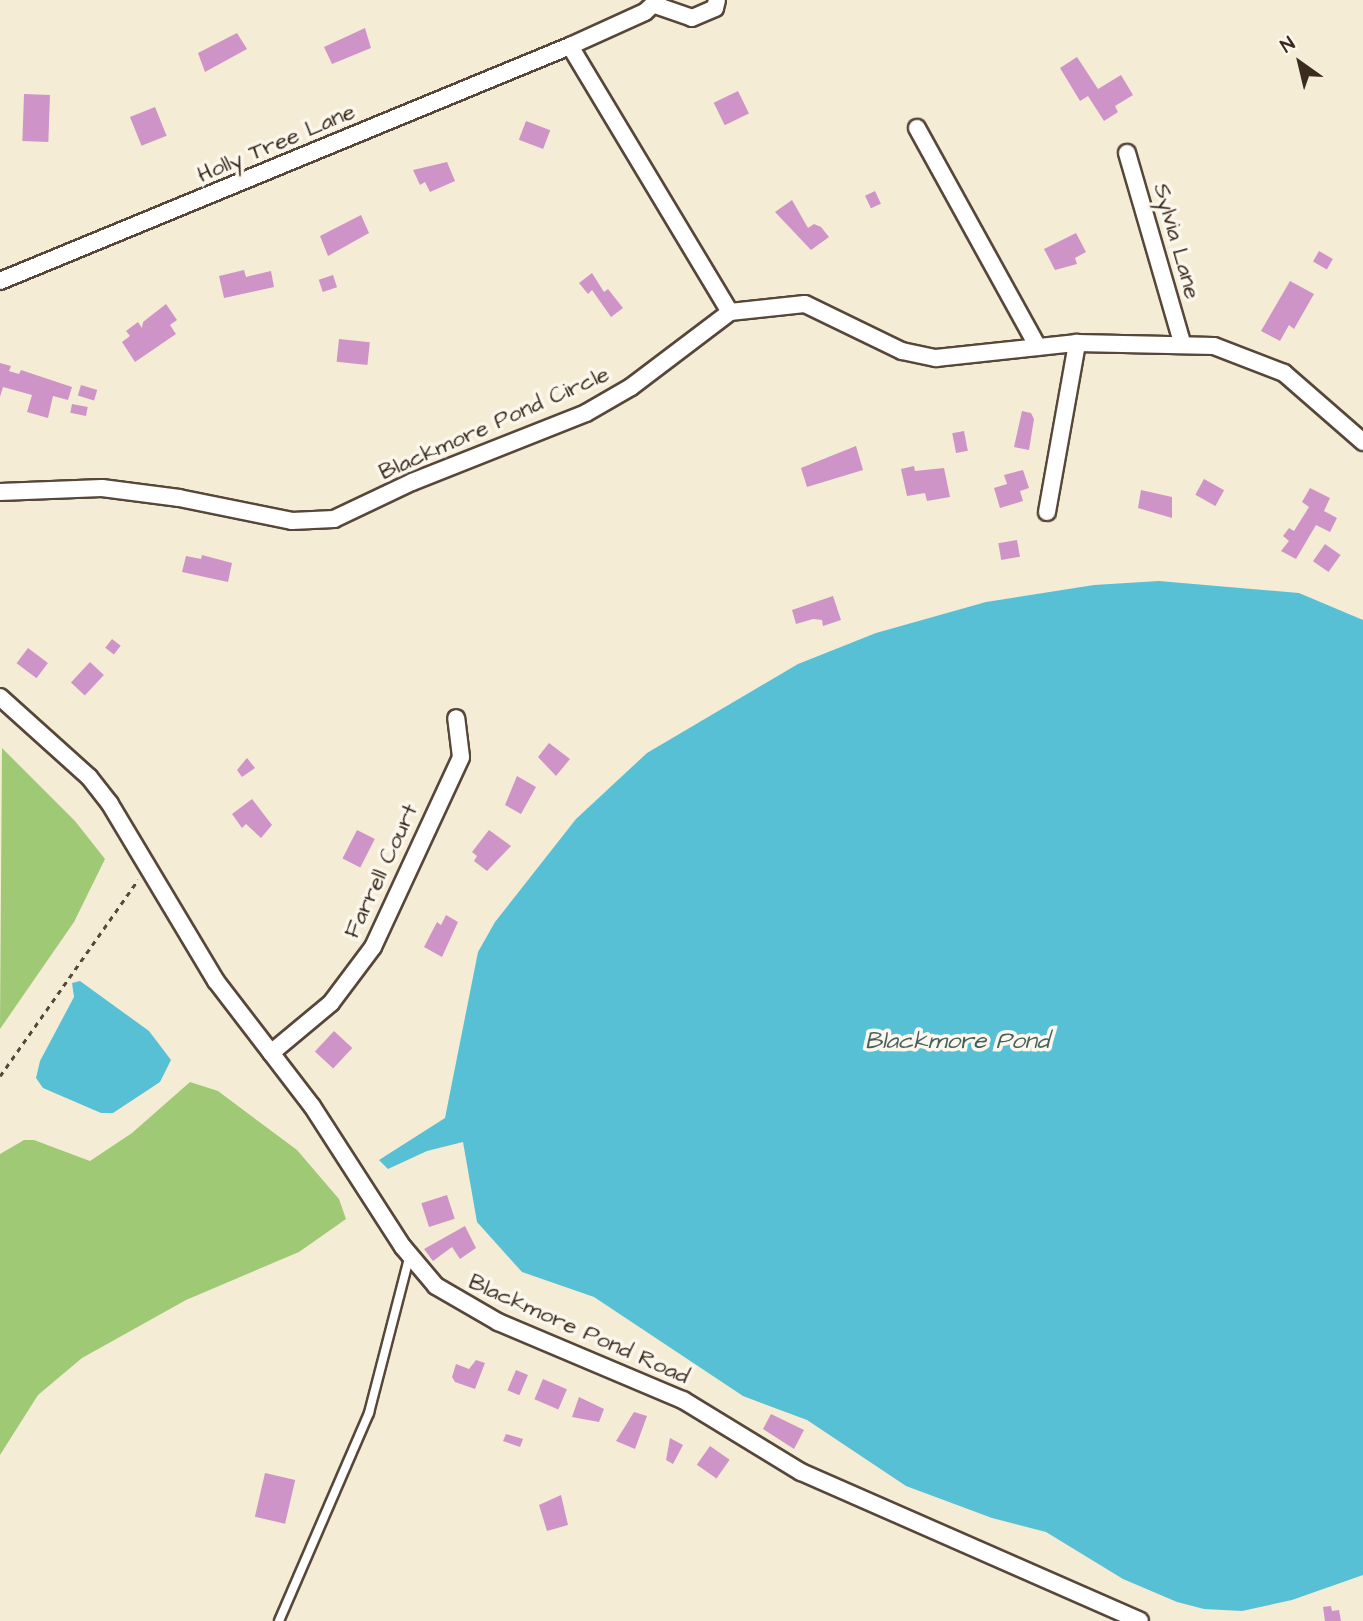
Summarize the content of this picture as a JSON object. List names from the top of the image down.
{
  "streets": {
    "street": [
      "Holly Tree Lane",
      "Sylvia Lane",
      "Blackmore Pond Circle",
      "Farrell Court",
      "Blackmore Pond Road"
    ]
  },
  "crossings": [
    ["Farrell Court", "Blackmore Pond Road"]
  ],
  "water": ["Blackmore Pond"],
  "north": "top left"
}
